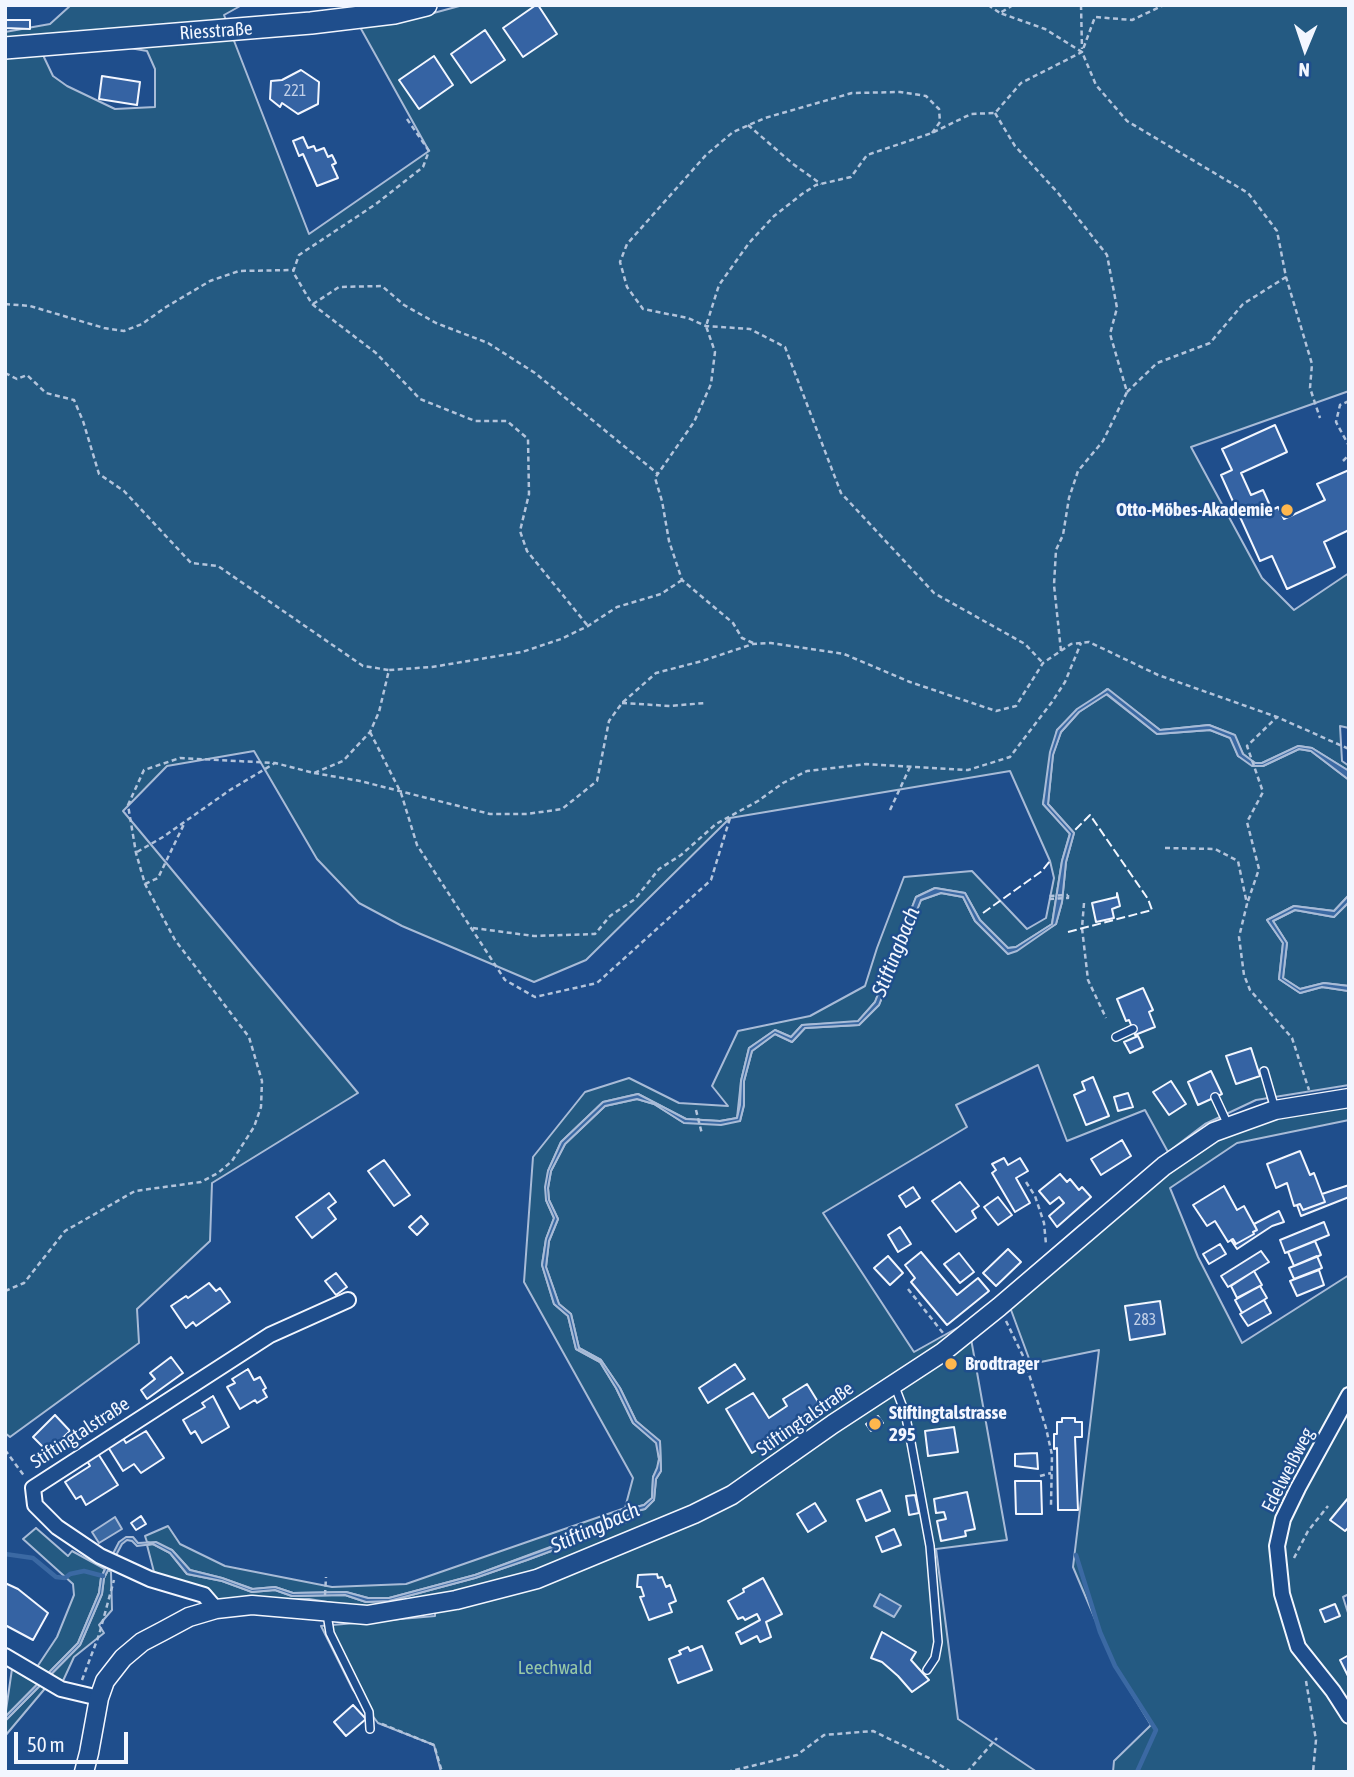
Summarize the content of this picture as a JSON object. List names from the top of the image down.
{
  "streets": {
    "main road": ["Riesstraße"],
    "street": ["Stiftingtalstraße", "Edelweißweg"]
  },
  "water": ["Stiftingbach"],
  "parks": ["Leechwald"],
  "places": ["Otto-Möbes-Akademie", "Brodtrager", "Stiftingtalstrasse 295"],
  "house_numbers": ["221", "283"],
  "scale_bar": "50 m",
  "north": "bottom"
}
